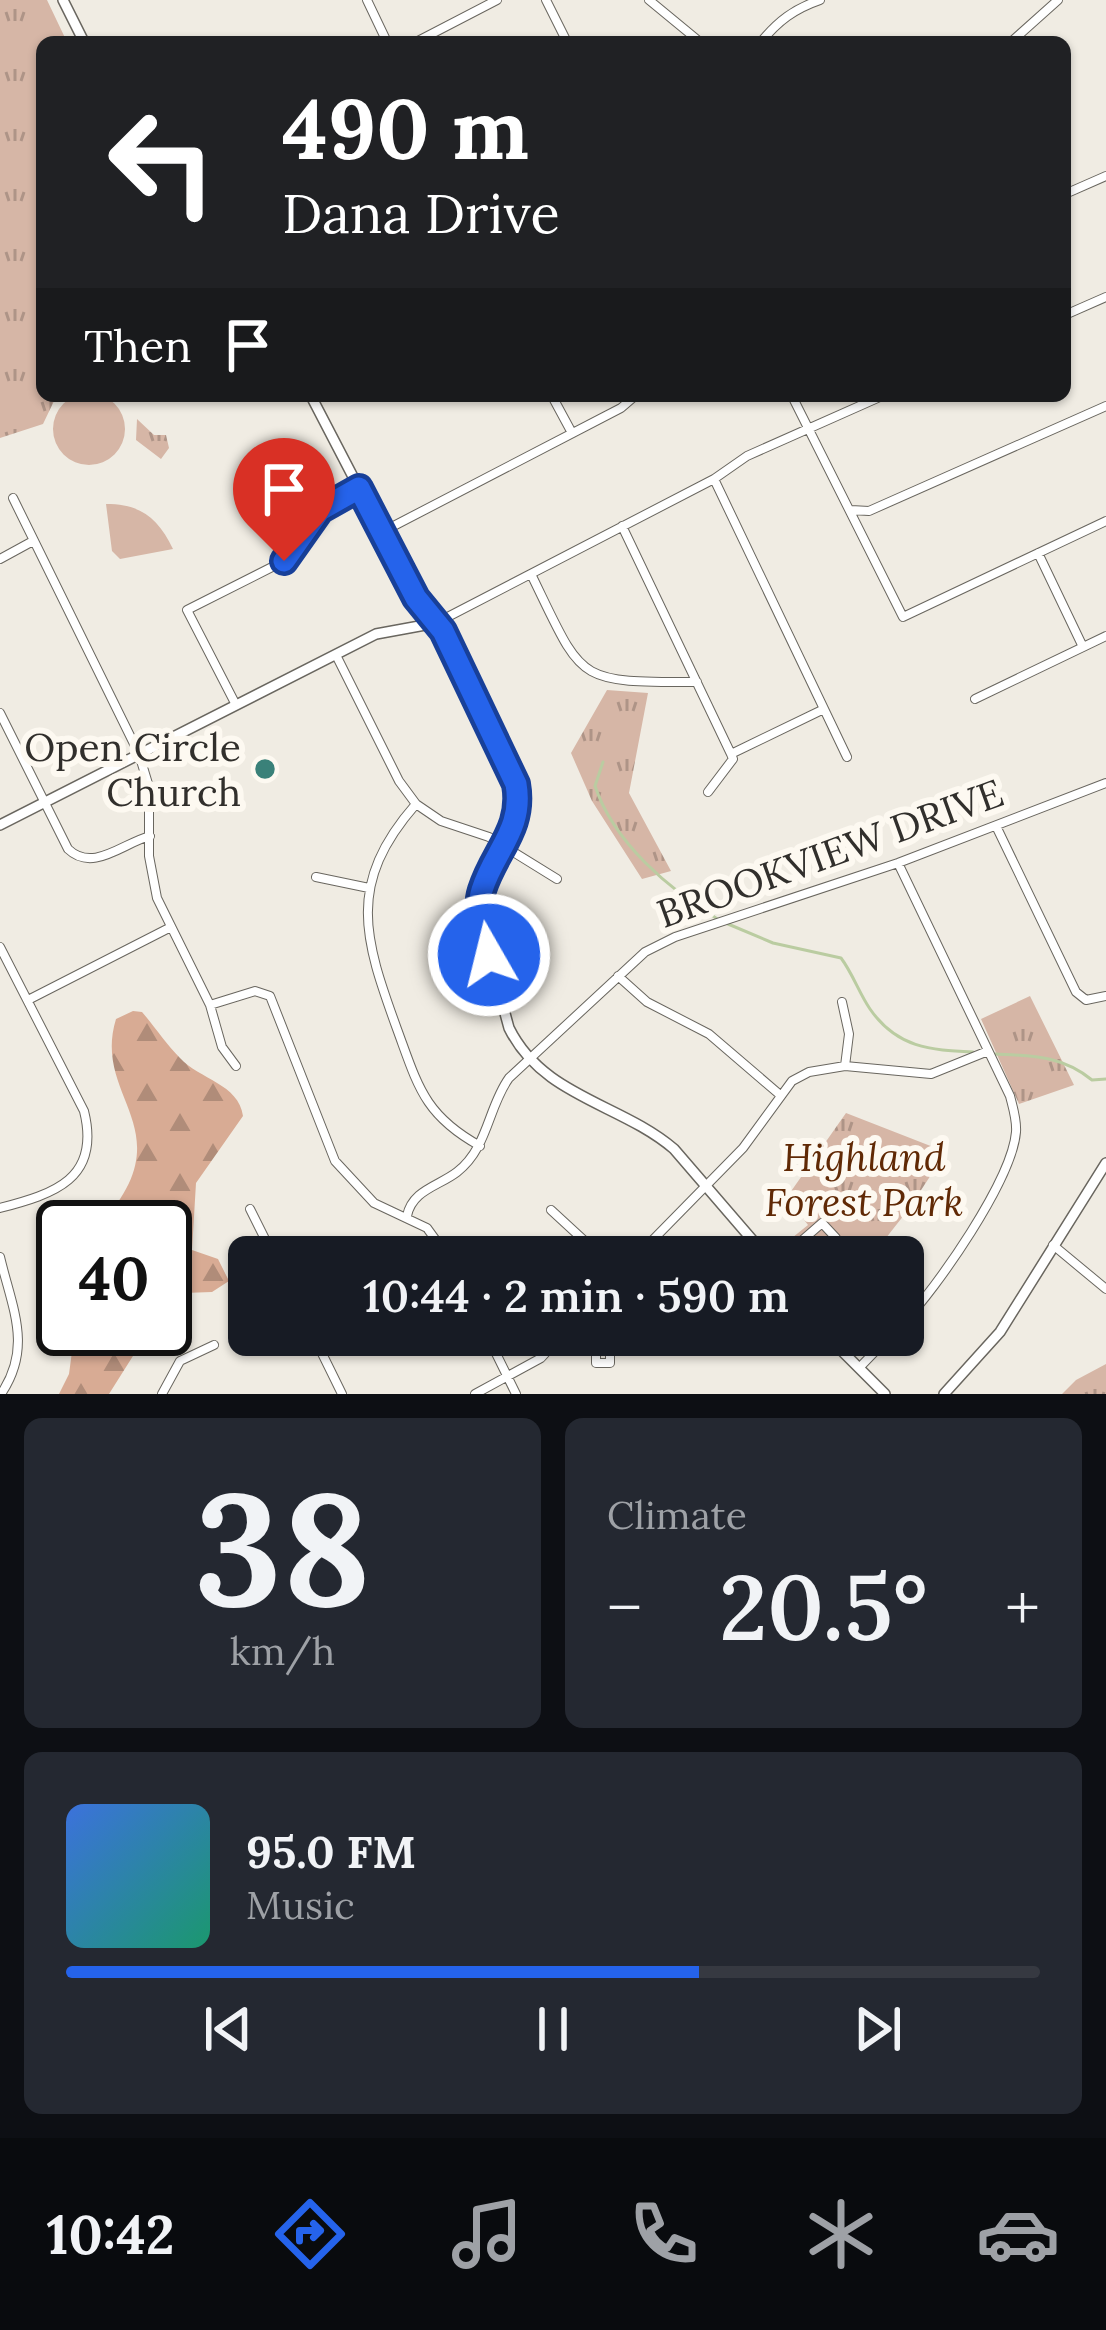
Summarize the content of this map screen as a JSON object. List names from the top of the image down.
{
  "streets": {
    "street": ["BROOKVIEW DRIVE"]
  },
  "parks": ["Highland Forest Park"],
  "places": ["Open Circle Church"],
  "page": {
    "turn": ["490 m", "Dana Drive"],
    "then": "Then",
    "limit": "40",
    "trip": "10:44 · 2 min · 590 m",
    "tile": [
      ["38", "km/h"],
      "Climate"
    ],
    "heat": ["−", "20.5°", "+"],
    "song": ["95.0 FM", "Music"],
    "tabs": "10:42"
  }
}
